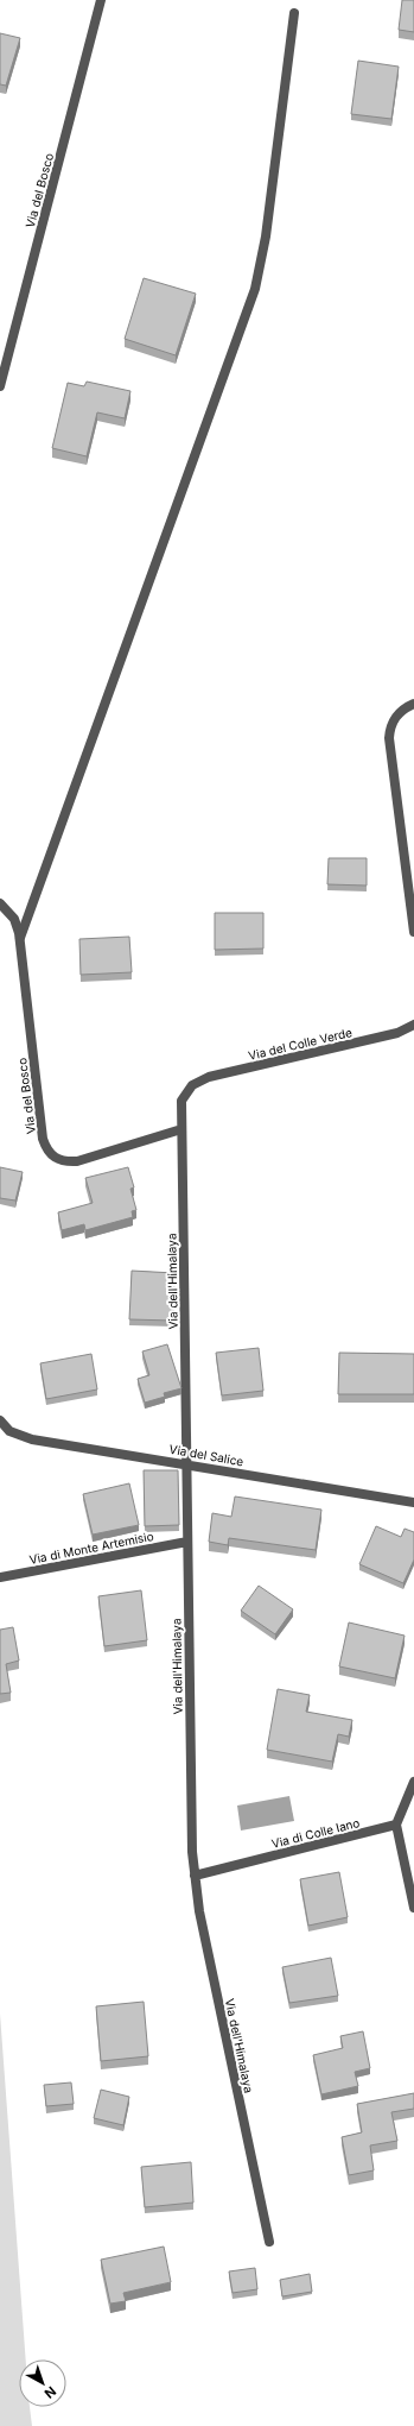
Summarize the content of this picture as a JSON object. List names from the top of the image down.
{
  "streets": {
    "street": [
      "Via del Bosco",
      "Via del Colle Verde",
      "Via dell'Himalaya",
      "Via del Salice",
      "Via di Monte Artemisio",
      "Via di Colle Iano"
    ]
  },
  "crossings": [
    ["Via del Bosco", "Via dell'Himalaya"],
    ["Via del Colle Verde", "Via dell'Himalaya"],
    ["Via dell'Himalaya", "Via del Salice"],
    ["Via dell'Himalaya", "Via di Monte Artemisio"],
    ["Via dell'Himalaya", "Via di Colle Iano"]
  ],
  "north": "bottom right"
}
